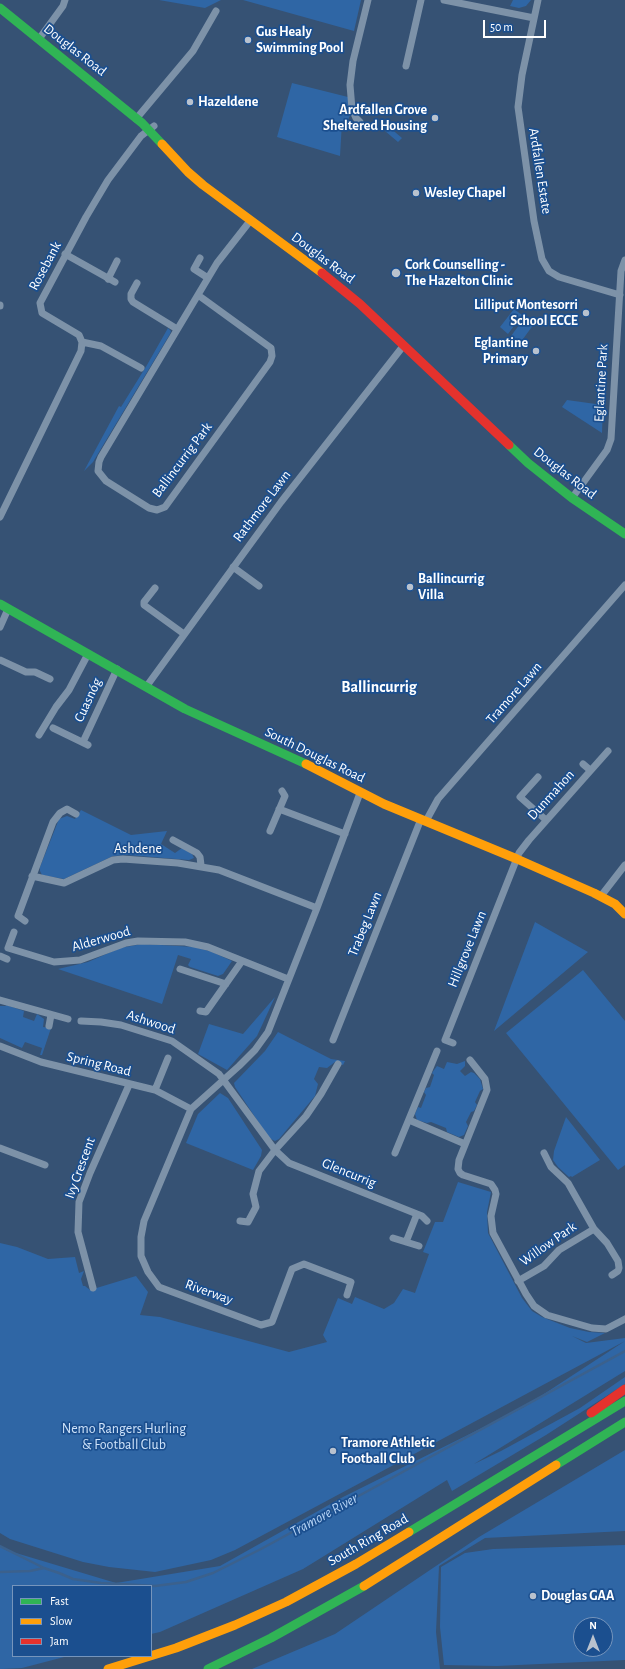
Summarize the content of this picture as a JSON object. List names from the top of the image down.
{
  "streets": {
    "main road": ["Douglas Road", "South Douglas Road", "South Ring Road"],
    "street": [
      "Ardfallen Estate",
      "Rosebank",
      "Eglantine Park",
      "Ballincurrig Park",
      "Rathmore Lawn",
      "Tramore Lawn",
      "Cuasnóg",
      "Dunmahon",
      "Ashdene",
      "Trabeg Lawn",
      "Alderwood",
      "Hillgrove Lawn",
      "Ashwood",
      "Spring Road",
      "Ivy Crescent",
      "Glencurrig",
      "Willow Park",
      "Riverway"
    ]
  },
  "crossings": [
    ["Douglas Road", "Rosebank"],
    ["Douglas Road", "Eglantine Park"],
    ["Douglas Road", "Ballincurrig Park"],
    ["Douglas Road", "Rathmore Lawn"],
    ["Ardfallen Estate", "Eglantine Park"],
    ["Rathmore Lawn", "South Douglas Road"],
    ["Tramore Lawn", "South Douglas Road"],
    ["Tramore Lawn", "Trabeg Lawn"],
    ["Cuasnóg", "South Douglas Road"],
    ["South Douglas Road", "Dunmahon"],
    ["South Douglas Road", "Trabeg Lawn"],
    ["South Douglas Road", "Hillgrove Lawn"],
    ["Dunmahon", "Hillgrove Lawn"],
    ["Ashwood", "Glencurrig"],
    ["Spring Road", "Ivy Crescent"],
    ["Spring Road", "Riverway"]
  ],
  "districts": ["Ballincurrig"],
  "water": ["Tramore River"],
  "parks": ["Nemo Rangers Hurling & Football Club"],
  "places": [
    "Gus Healy Swimming Pool",
    "Hazeldene",
    "Ardfallen Grove Sheltered Housing",
    "Wesley Chapel",
    "Cork Counselling - The Hazelton Clinic",
    "Lilliput Montesorri School ECCE",
    "Eglantine Primary",
    "Ballincurrig Villa",
    "Tramore Athletic Football Club",
    "Douglas GAA"
  ],
  "legend": ["Fast", "Slow", "Jam"],
  "scale_bar": "50 m",
  "north": "top"
}
